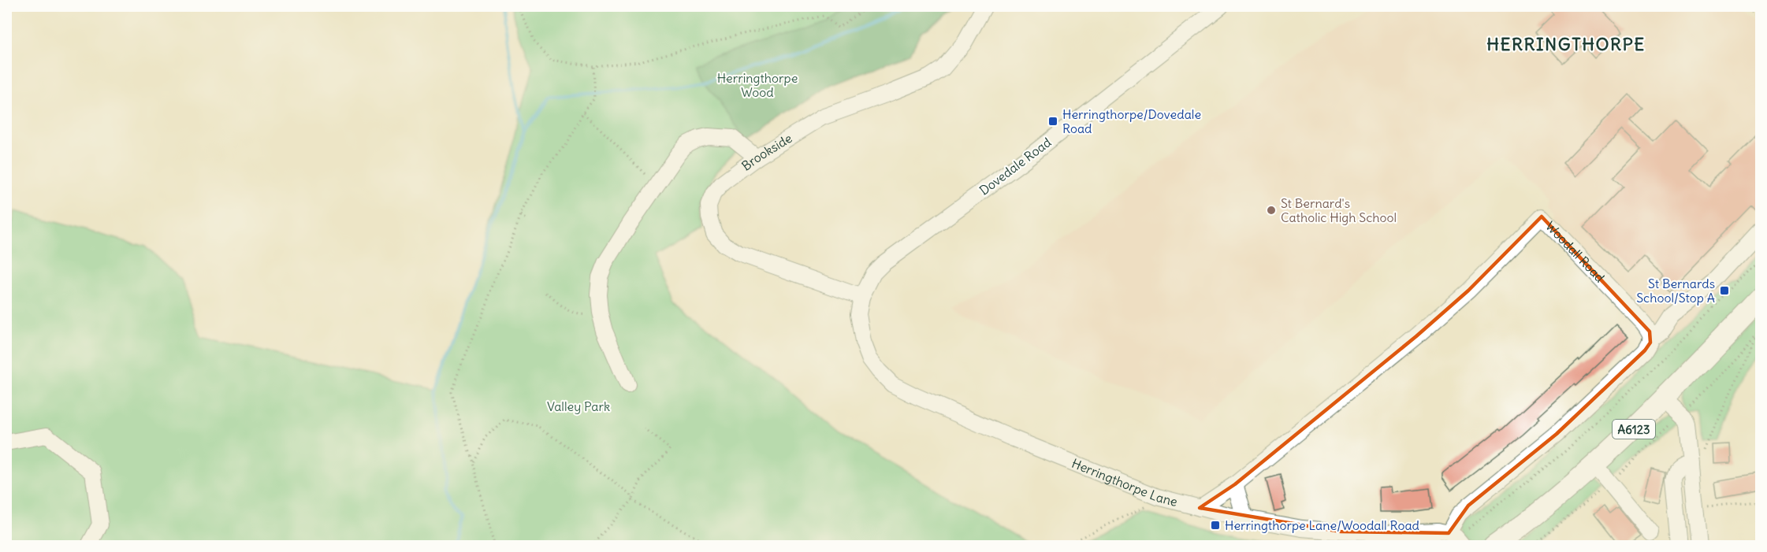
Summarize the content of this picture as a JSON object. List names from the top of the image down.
{
  "streets": {
    "main road": ["A6123"],
    "street": [
      "Brookside",
      "Dovedale Road",
      "Woodall Road",
      "Herringthorpe Lane"
    ]
  },
  "crossings": [
    ["Brookside", "Dovedale Road"],
    ["Brookside", "Herringthorpe Lane"],
    ["Dovedale Road", "Herringthorpe Lane"],
    ["Woodall Road", "Herringthorpe Lane"]
  ],
  "districts": ["HERRINGTHORPE"],
  "parks": ["Herringthorpe Wood", "Valley Park"],
  "places": {
    "transit": ["Herringthorpe/Dovedale Road", "St Bernards School/Stop A", "Herringthorpe Lane/Woodall Road"],
    "other": ["St Bernard's Catholic High School"]
  }
}
